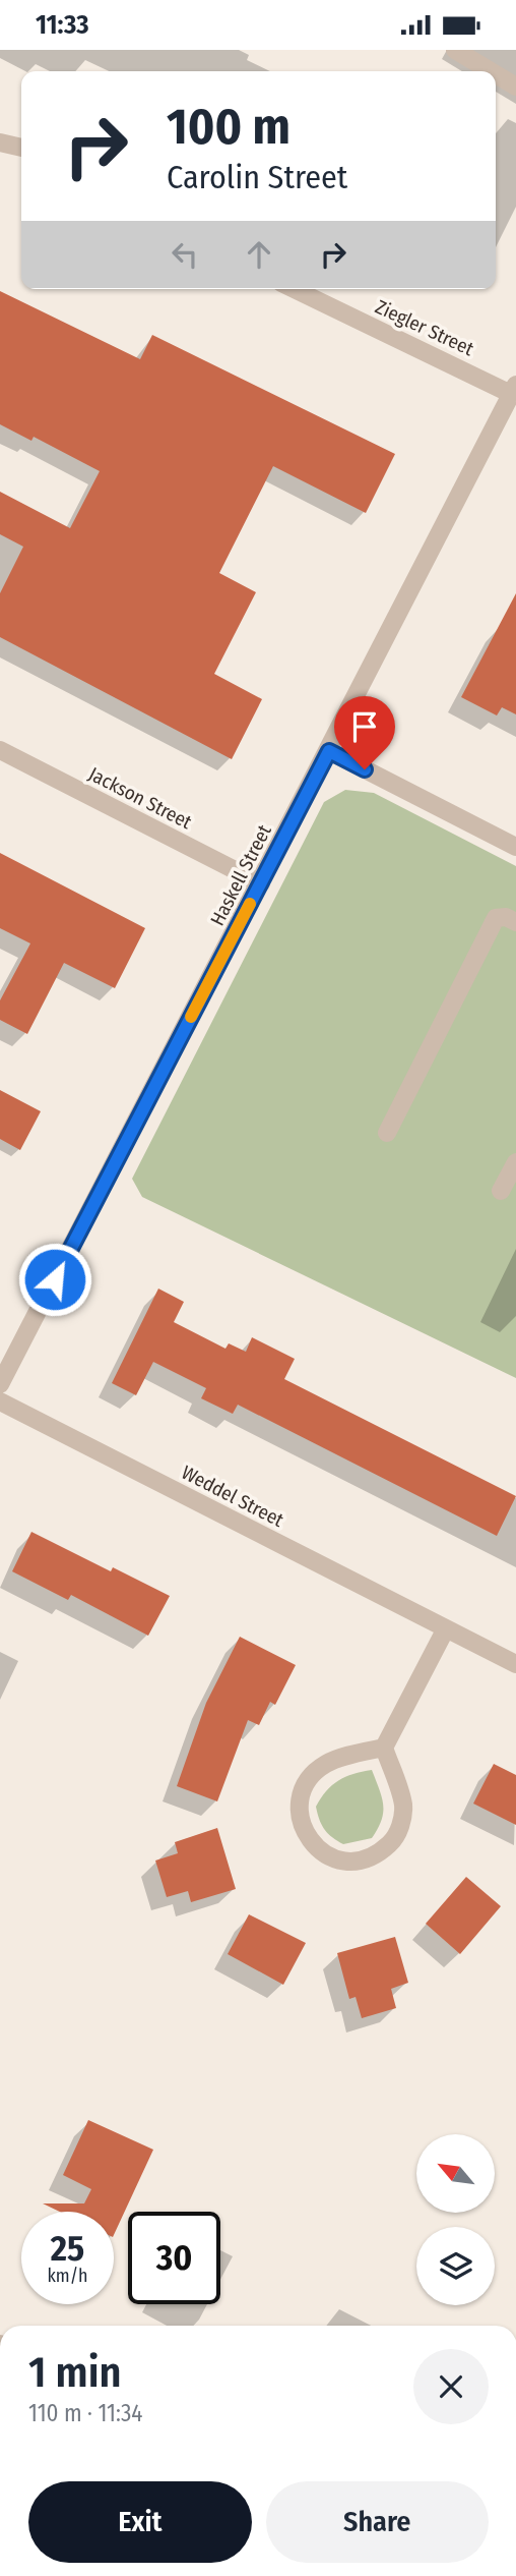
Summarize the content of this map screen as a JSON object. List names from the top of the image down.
{
  "streets": {
    "street": [
      "Ziegler Street",
      "Jackson Street",
      "Haskell Street",
      "Weddel Street"
    ]
  },
  "crossings": [
    ["Ziegler Street", "Haskell Street"],
    ["Jackson Street", "Haskell Street"]
  ],
  "north": "top left",
  "page": {
    "status": "11:33",
    "turn": ["100 m", "Carolin Street"],
    "speed": "25 km/h",
    "limit": "30",
    "heading": ["1 min", "110 m · 11:34"],
    "buttons": ["Exit", "Share"]
  }
}
